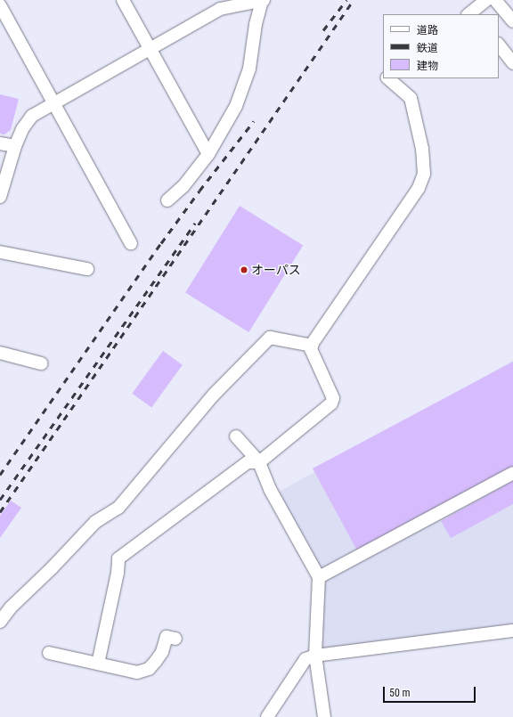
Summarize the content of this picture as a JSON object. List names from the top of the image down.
{
  "places": ["オーパス"],
  "legend": ["道路", "鉄道", "建物"],
  "scale_bar": "50 m"
}
